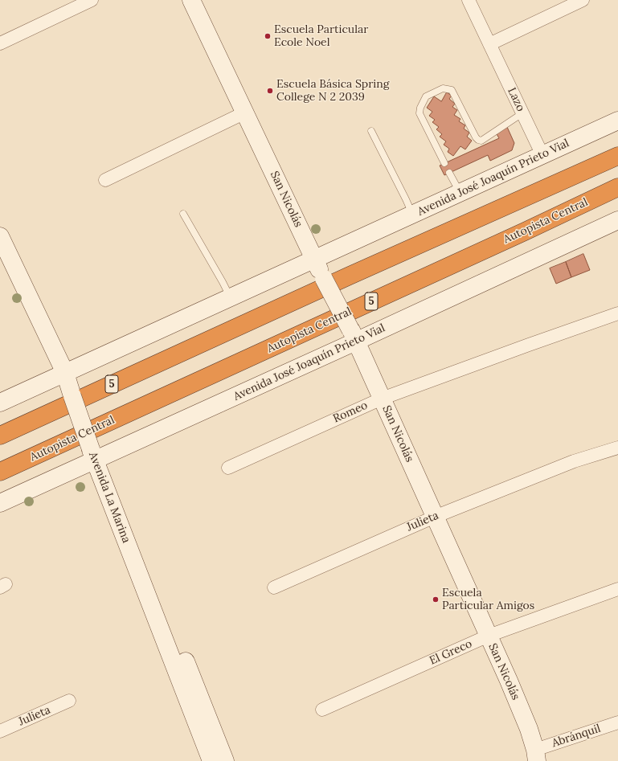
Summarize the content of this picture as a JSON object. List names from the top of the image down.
{
  "streets": {
    "highway": ["Autopista Central", "5"],
    "street": [
      "Lazo",
      "Avenida José Joaquín Prieto Vial",
      "San Nicolás",
      "Romeo",
      "Avenida La Marina",
      "Julieta",
      "El Greco",
      "Abránquil"
    ]
  },
  "crossings": [
    ["Lazo", "Avenida José Joaquín Prieto Vial"],
    ["Avenida José Joaquín Prieto Vial", "San Nicolás"],
    ["Avenida José Joaquín Prieto Vial", "Avenida La Marina"],
    ["San Nicolás", "Romeo"],
    ["San Nicolás", "Julieta"],
    ["San Nicolás", "El Greco"],
    ["San Nicolás", "Abránquil"]
  ],
  "places": ["Escuela Particular Ecole Noel", "Escuela Básica Spring College N 2 2039", "Escuela Particular Amigos"]
}
